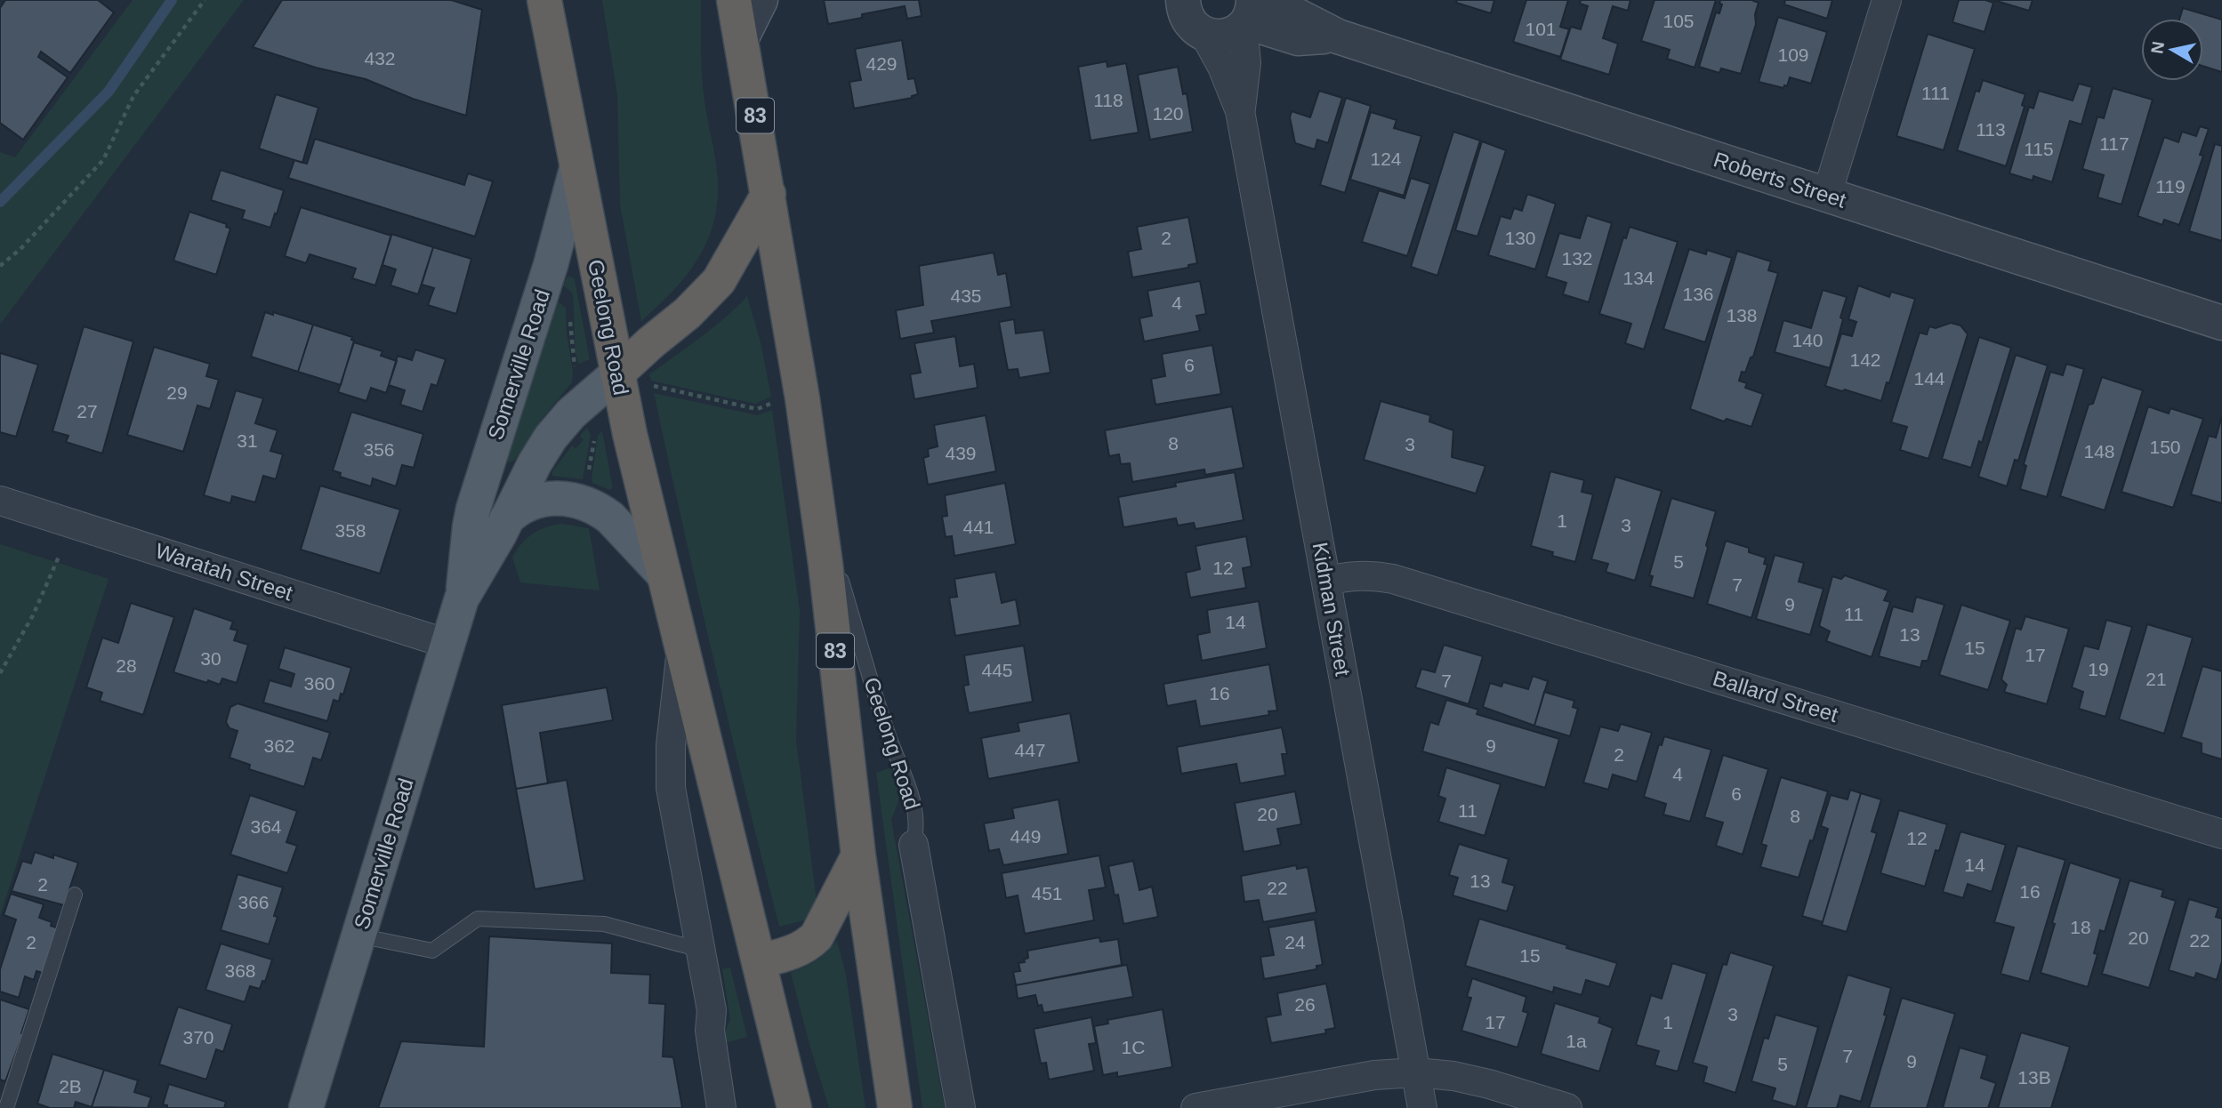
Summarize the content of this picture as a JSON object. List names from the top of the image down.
{
  "streets": {
    "highway": ["83", "Geelong Road"],
    "main road": ["Somerville Road"],
    "street": [
      "Roberts Street",
      "Waratah Street",
      "Kidman Street",
      "Ballard Street"
    ]
  },
  "crossings": [
    ["Roberts Street", "Kidman Street"],
    ["Geelong Road", "Somerville Road"],
    ["Somerville Road", "Waratah Street"],
    ["Kidman Street", "Ballard Street"]
  ],
  "house_numbers": [
    "105",
    "101",
    "109",
    "432",
    "429",
    "111",
    "118",
    "120",
    "113",
    "117",
    "115",
    "124",
    "119",
    "2",
    "130",
    "132",
    "134",
    "136",
    "435",
    "4",
    "138",
    "140",
    "142",
    "6",
    "144",
    "29",
    "27",
    "31",
    "8",
    "3",
    "150",
    "356",
    "148",
    "439",
    "1",
    "3",
    "441",
    "358",
    "5",
    "12",
    "7",
    "9",
    "11",
    "14",
    "13",
    "15",
    "17",
    "30",
    "28",
    "19",
    "445",
    "21",
    "7",
    "360",
    "16",
    "362",
    "9",
    "447",
    "2",
    "4",
    "6",
    "11",
    "20",
    "8",
    "364",
    "449",
    "12",
    "14",
    "13",
    "2",
    "22",
    "16",
    "451",
    "366",
    "18",
    "20",
    "22",
    "2",
    "24",
    "15",
    "368",
    "26",
    "3",
    "17",
    "1",
    "370",
    "1a",
    "1C",
    "7",
    "9",
    "5",
    "13B",
    "2B"
  ],
  "north": "left"
}
